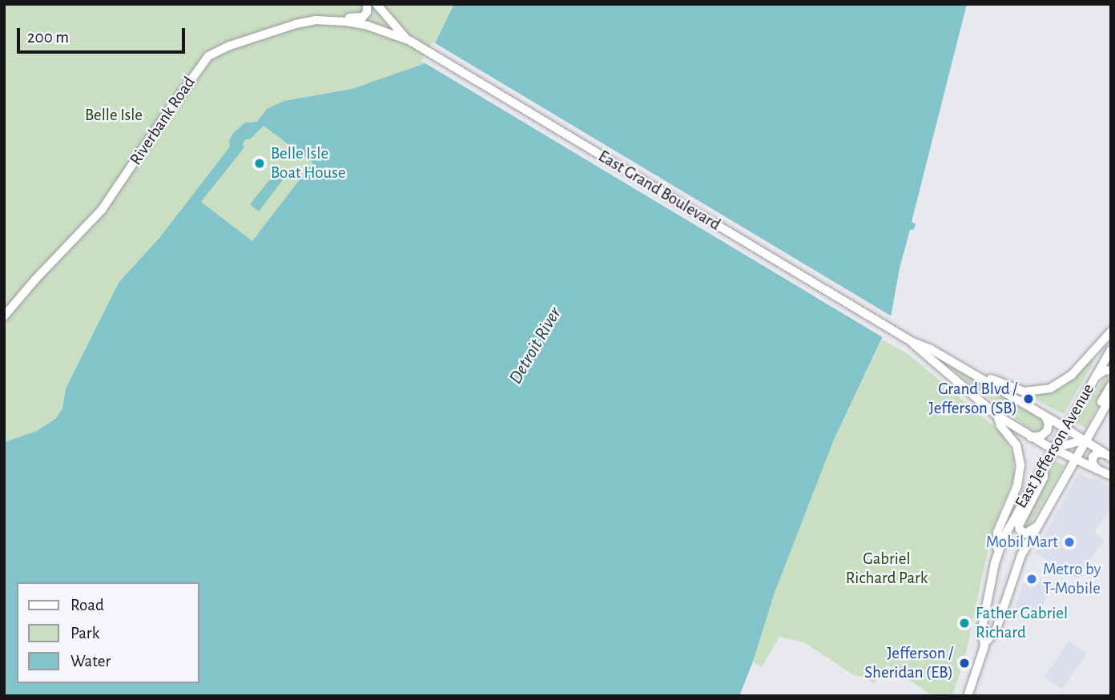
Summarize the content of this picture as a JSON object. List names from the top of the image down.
{
  "streets": {
    "street": ["Riverbank Road", "East Grand Boulevard", "East Jefferson Avenue"]
  },
  "crossings": [
    ["Riverbank Road", "East Grand Boulevard"],
    ["East Grand Boulevard", "East Jefferson Avenue"]
  ],
  "water": ["Detroit River"],
  "parks": ["Belle Isle", "Gabriel Richard Park"],
  "places": [
    "Belle Isle Boat House",
    "Grand Blvd / Jefferson (SB)",
    "Mobil Mart",
    "Metro by T-Mobile",
    "Father Gabriel Richard",
    "Jefferson / Sheridan (EB)"
  ],
  "legend": ["Road", "Park", "Water"],
  "scale_bar": "200 m"
}
